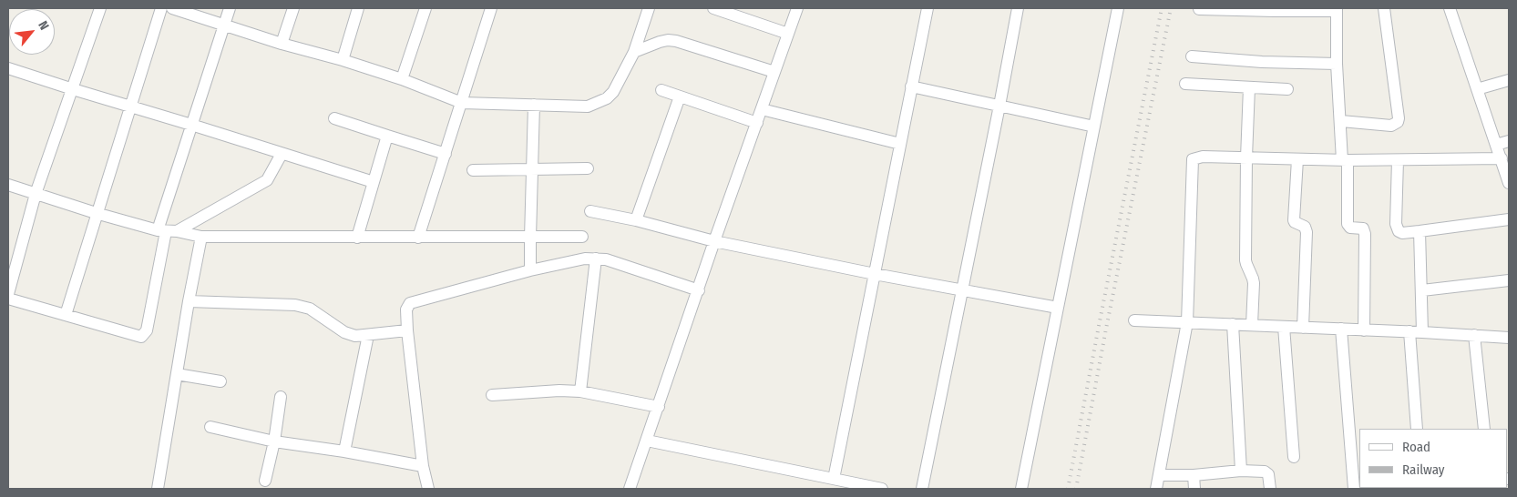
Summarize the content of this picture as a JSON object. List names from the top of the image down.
{
  "legend": ["Road", "Railway"],
  "north": "top right"
}
